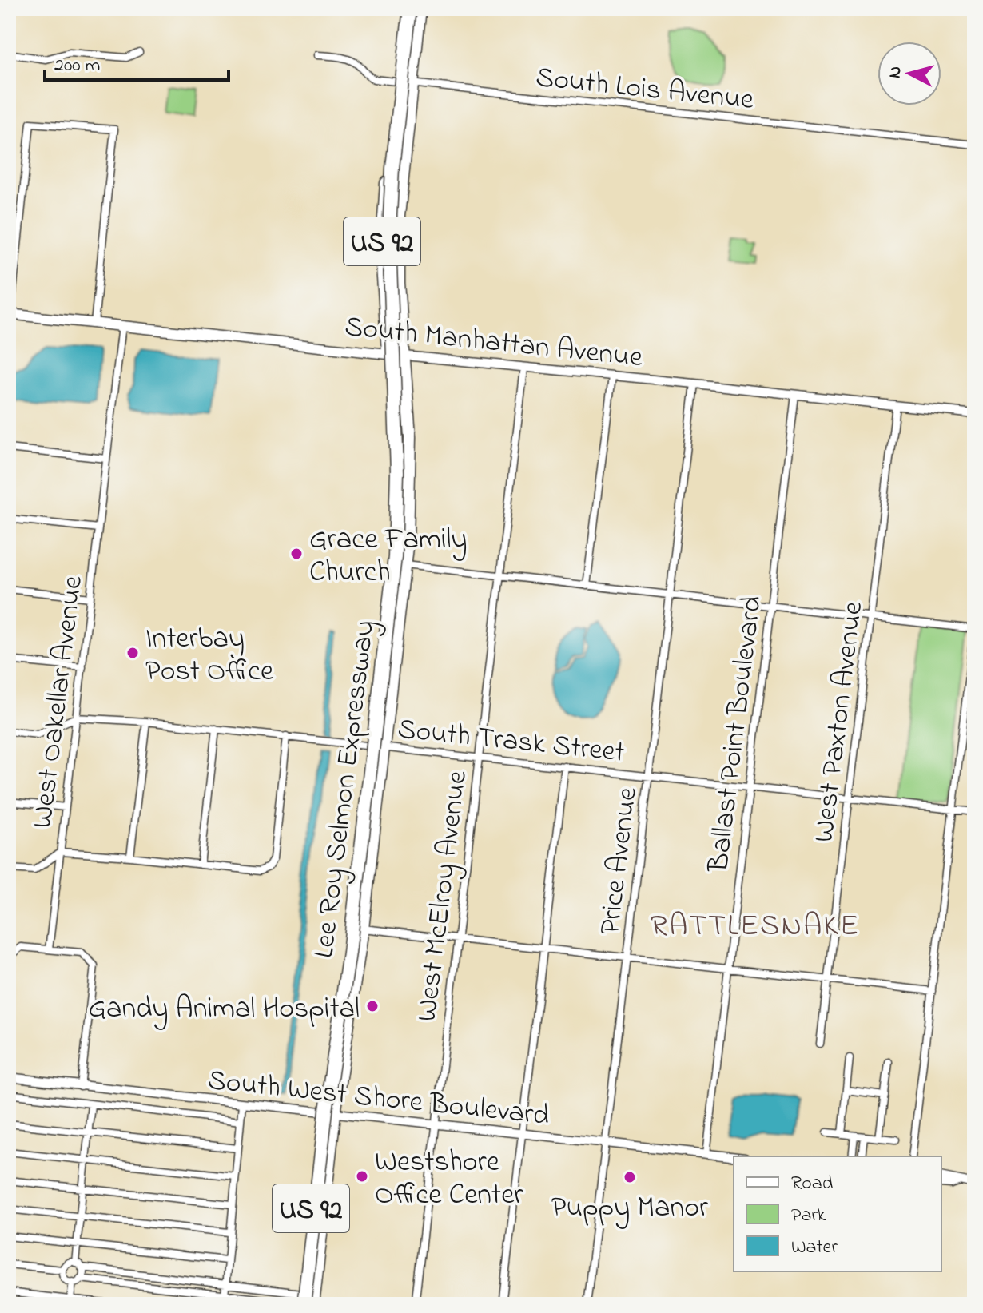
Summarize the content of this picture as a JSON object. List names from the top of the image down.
{
  "streets": {
    "highway": ["Lee Roy Selmon Expressway"],
    "main road": ["US 92", "South Manhattan Avenue"],
    "street": [
      "South Lois Avenue",
      "West Oakellar Avenue",
      "West Paxton Avenue",
      "Ballast Point Boulevard",
      "South Trask Street",
      "Price Avenue",
      "West McElroy Avenue",
      "South West Shore Boulevard"
    ]
  },
  "crossings": [
    ["South Lois Avenue", "US 92"],
    ["US 92", "South Manhattan Avenue"],
    ["US 92", "South Trask Street"],
    ["US 92", "Lee Roy Selmon Expressway"],
    ["US 92", "South West Shore Boulevard"],
    ["South Manhattan Avenue", "West Oakellar Avenue"],
    ["South Manhattan Avenue", "West Paxton Avenue"],
    ["South Manhattan Avenue", "Ballast Point Boulevard"],
    ["South Manhattan Avenue", "Price Avenue"],
    ["South Manhattan Avenue", "West McElroy Avenue"],
    ["West Oakellar Avenue", "South Trask Street"],
    ["West Paxton Avenue", "South Trask Street"],
    ["Ballast Point Boulevard", "South Trask Street"],
    ["Ballast Point Boulevard", "South West Shore Boulevard"],
    ["South Trask Street", "Price Avenue"],
    ["South Trask Street", "West McElroy Avenue"],
    ["Price Avenue", "South West Shore Boulevard"],
    ["West McElroy Avenue", "South West Shore Boulevard"]
  ],
  "districts": ["RATTLESNAKE"],
  "places": [
    "Grace Family Church",
    "Interbay Post Office",
    "Gandy Animal Hospital",
    "Westshore Office Center",
    "Puppy Manor"
  ],
  "legend": ["Road", "Park", "Water"],
  "scale_bar": "200 m",
  "north": "left"
}
